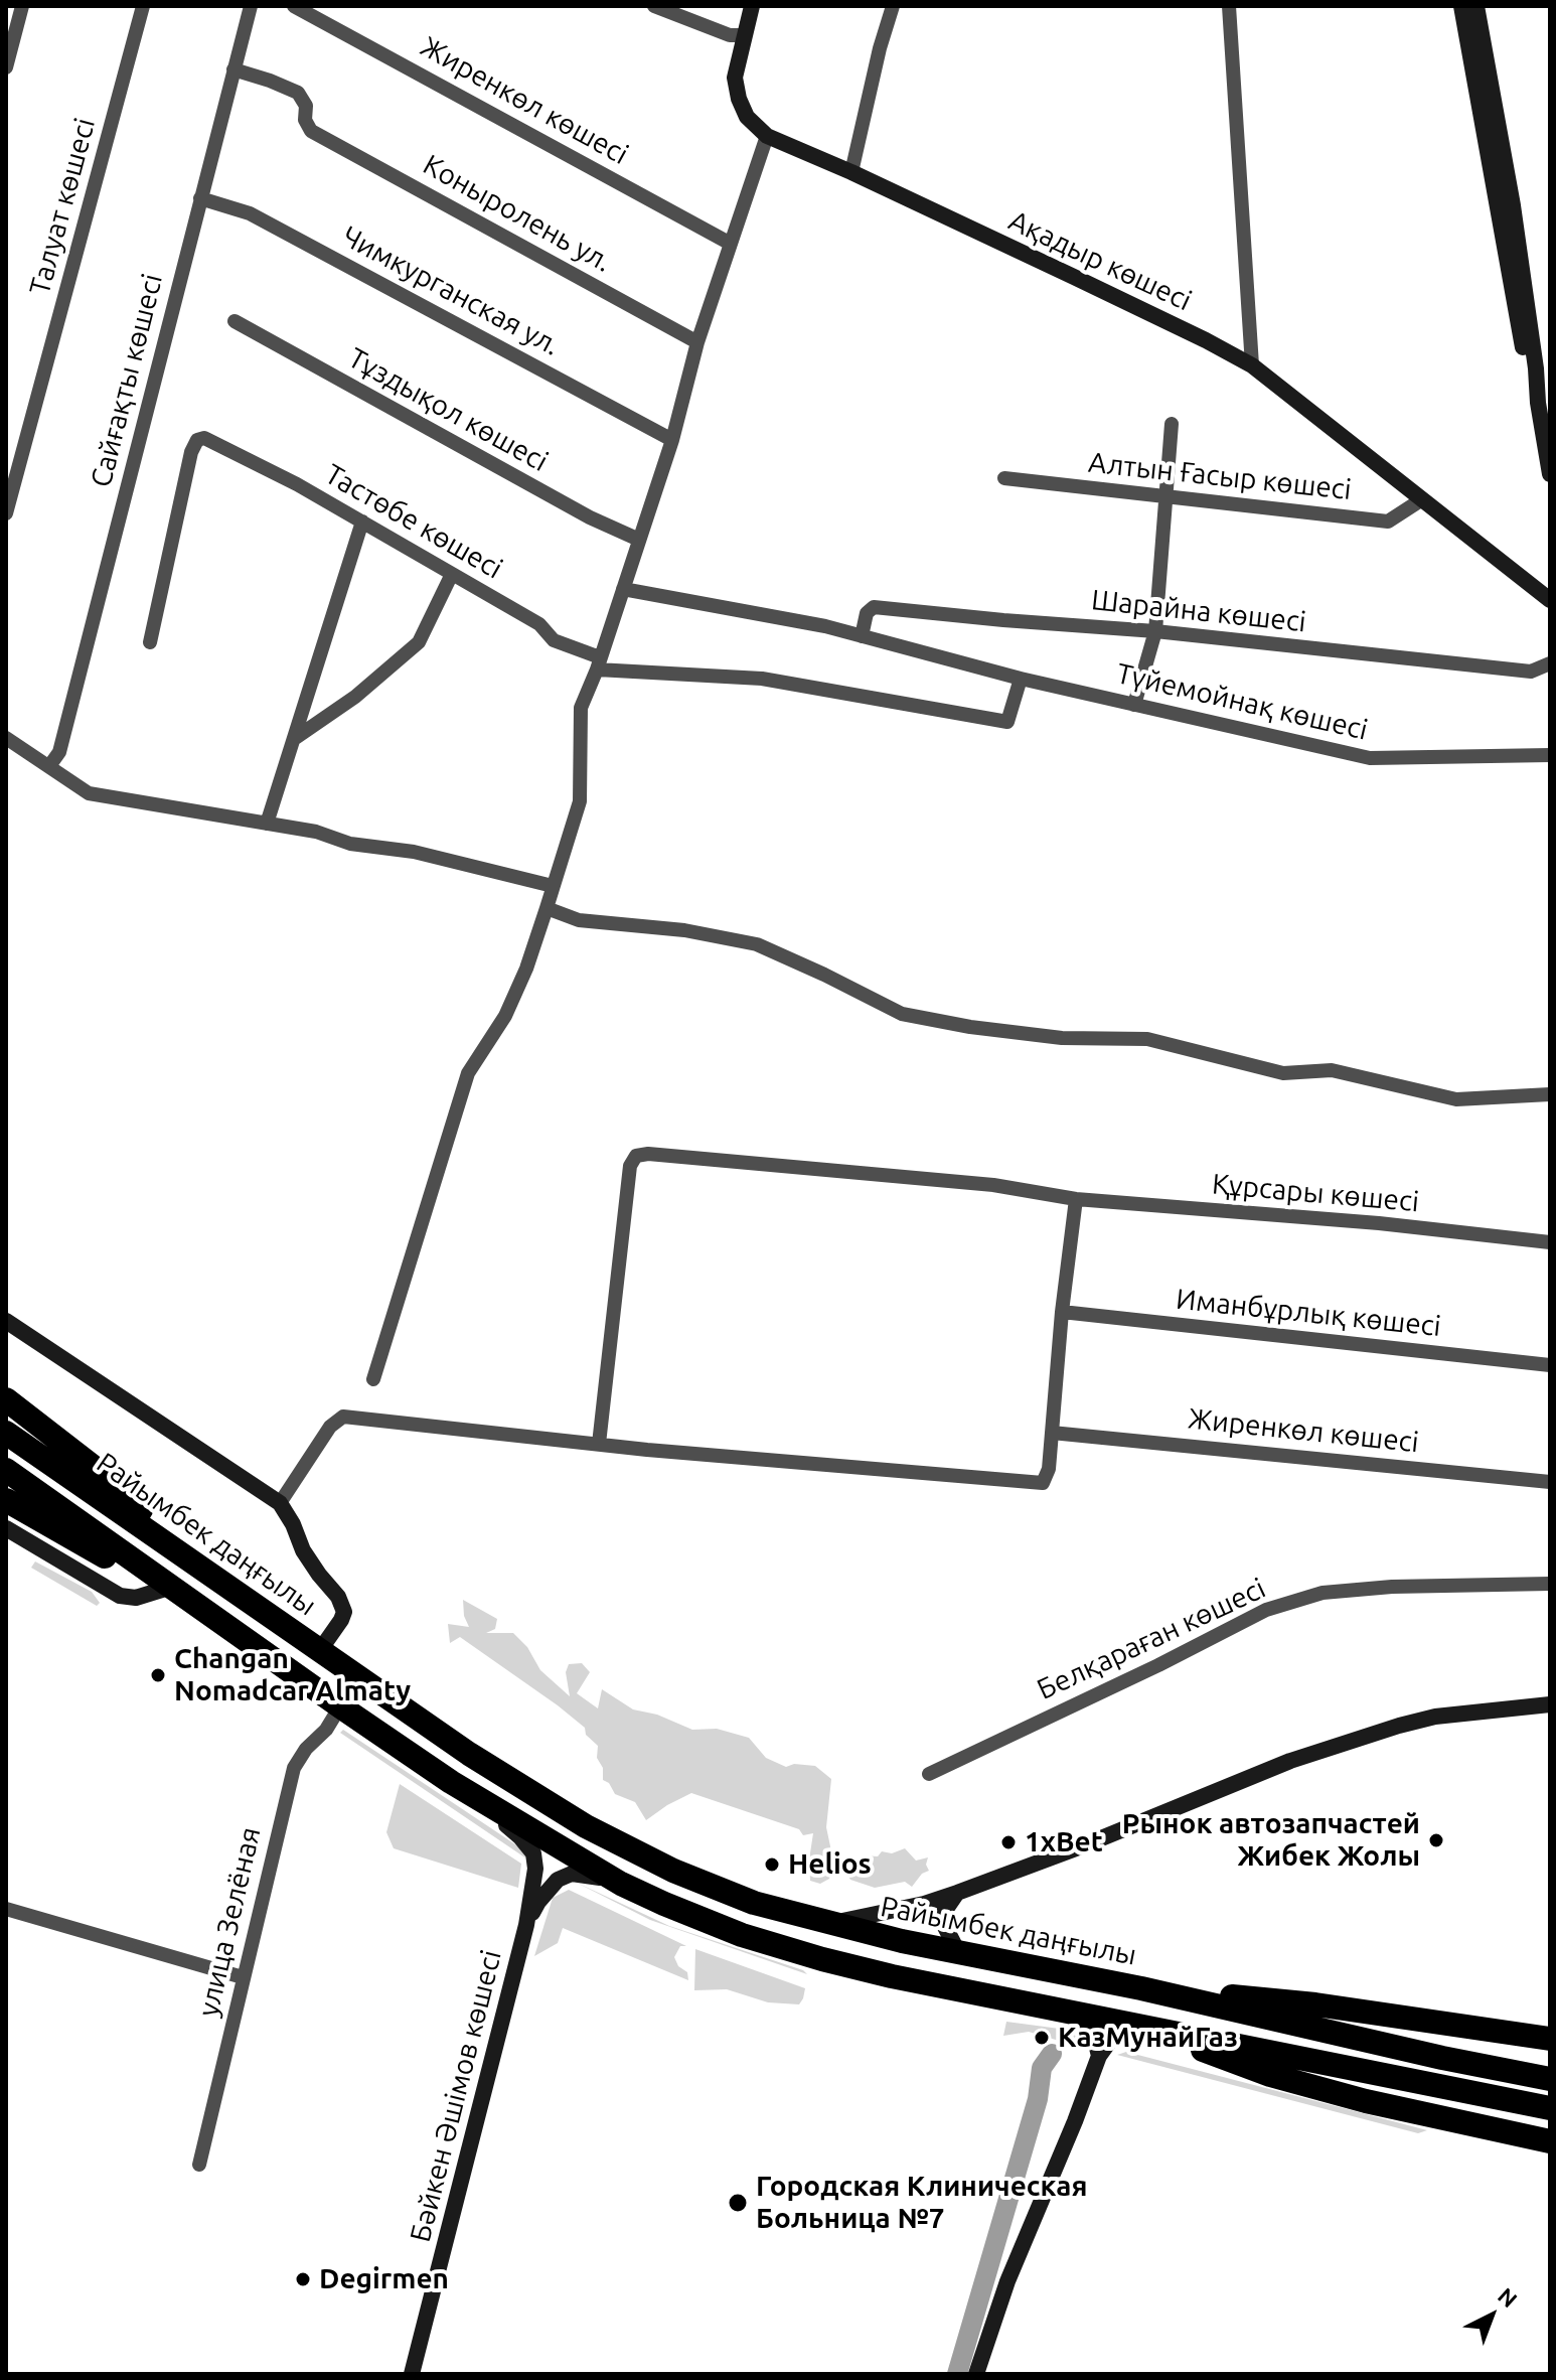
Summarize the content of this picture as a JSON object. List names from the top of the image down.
{
  "streets": {
    "highway": ["Райымбек даңғылы"],
    "main road": ["Ақадыр көшесі", "Бәйкен Әшімов көшесі"],
    "street": [
      "Жиренкөл көшесі",
      "Талуат көшесі",
      "Коныролень ул.",
      "Чимкурганская ул.",
      "Сайғақты көшесі",
      "Тұздықол көшесі",
      "Алтын Ғасыр көшесі",
      "Тастөбе көшесі",
      "Шарайна көшесі",
      "Түйемойнақ көшесі",
      "Құрсары көшесі",
      "Иманбұрлық көшесі",
      "Белқараған көшесі",
      "улица Зелёная"
    ]
  },
  "crossings": [
    ["Коныролень ул.", "Сайғақты көшесі"],
    ["Ақадыр көшесі", "Алтын Ғасыр көшесі"],
    ["Чимкурганская ул.", "Сайғақты көшесі"],
    ["Шарайна көшесі", "Түйемойнақ көшесі"]
  ],
  "places": [
    "Changan Nomadcar Almaty",
    "Рынок автозапчастей Жибек Жолы",
    "1xBet",
    "Helios",
    "КазМунайГаз",
    "Городская Клиническая Больница №7",
    "Degirmen"
  ],
  "north": "top right"
}
